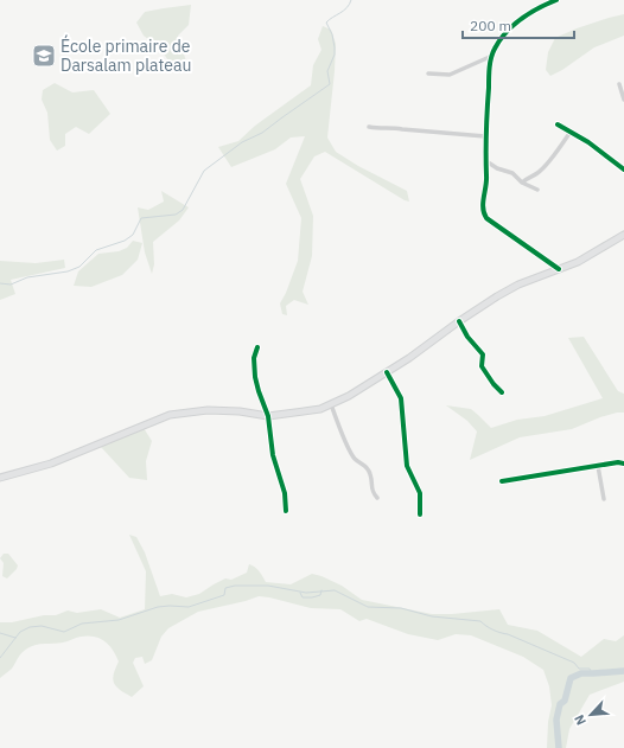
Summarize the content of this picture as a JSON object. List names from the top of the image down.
{
  "places": {
    "school or university": ["École primaire de Darsalam plateau"]
  },
  "scale_bar": "200 m",
  "north": "bottom left"
}
